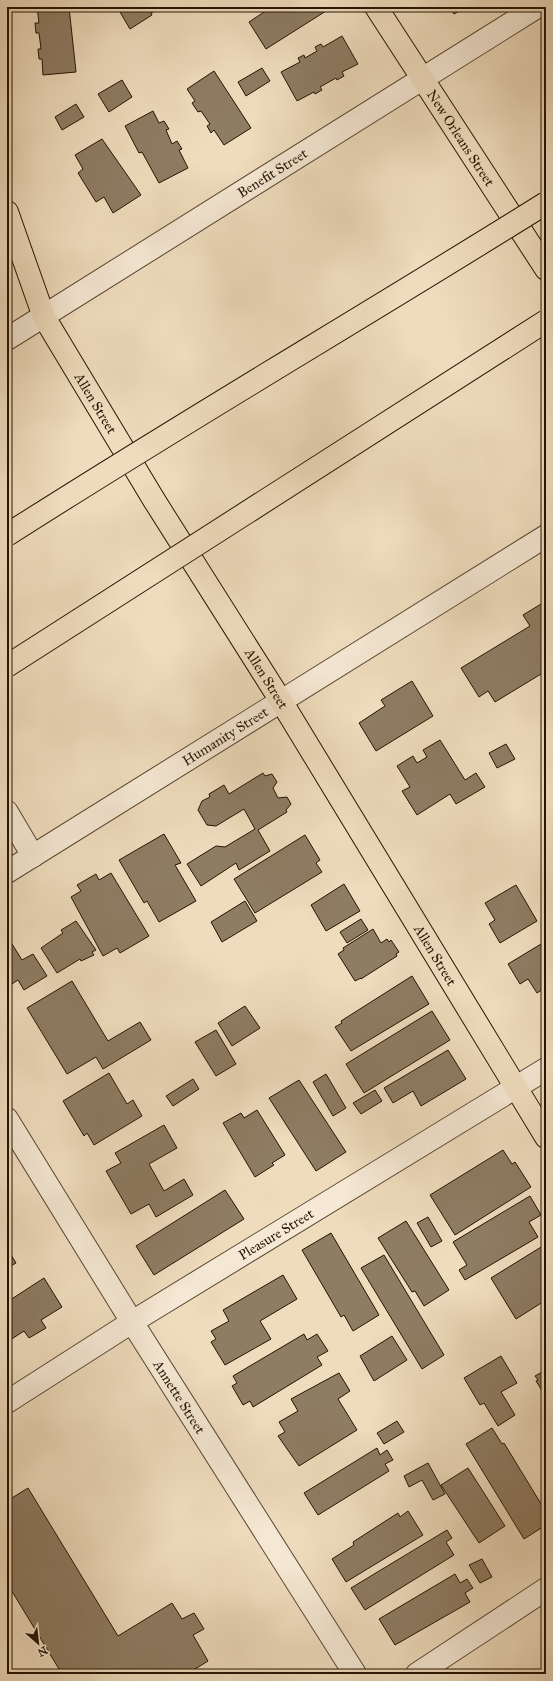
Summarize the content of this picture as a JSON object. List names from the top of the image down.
{
  "streets": {
    "main road": ["New Orleans Street", "Allen Street"],
    "street": [
      "Benefit Street",
      "Humanity Street",
      "Pleasure Street",
      "Annette Street"
    ]
  },
  "crossings": [
    ["New Orleans Street", "Benefit Street"],
    ["Benefit Street", "Allen Street"],
    ["Allen Street", "Humanity Street"],
    ["Allen Street", "Pleasure Street"],
    ["Pleasure Street", "Annette Street"]
  ],
  "north": "bottom right"
}
